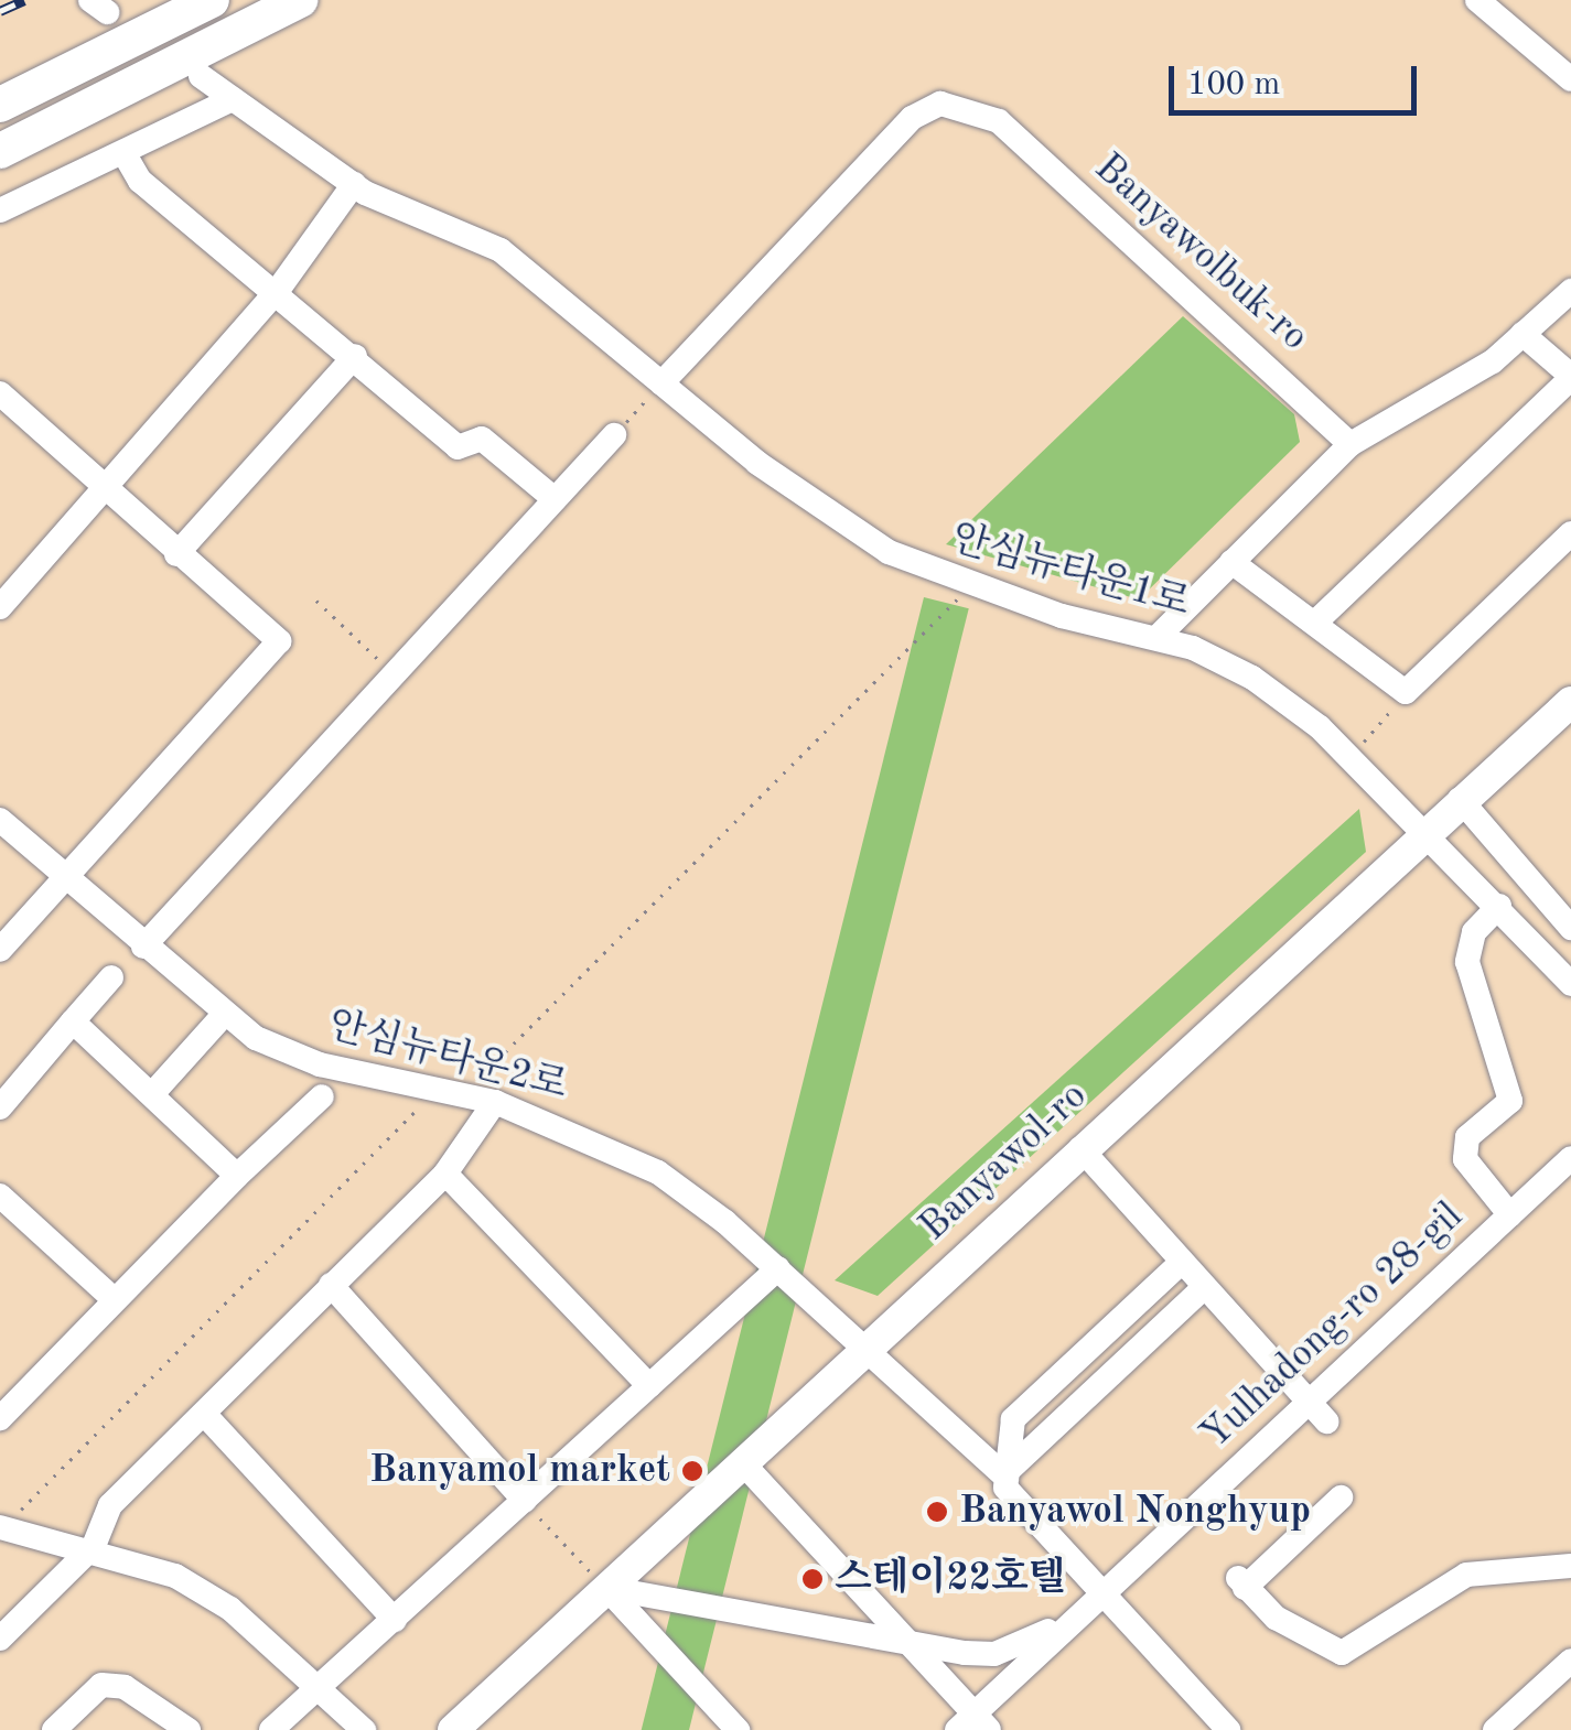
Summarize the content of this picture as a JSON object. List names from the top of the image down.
{
  "streets": {
    "main road": ["Banyawol-ro"],
    "street": [
      "Banyawolbuk-ro",
      "안심뉴타운1로",
      "안심뉴타운2로",
      "Yulhadong-ro 28-gil"
    ]
  },
  "crossings": [
    ["Banyawolbuk-ro", "안심뉴타운1로"],
    ["안심뉴타운1로", "Banyawol-ro"],
    ["안심뉴타운2로", "Banyawol-ro"],
    ["안심뉴타운2로", "Yulhadong-ro 28-gil"]
  ],
  "places": ["Banyamol market", "Banyawol Nonghyup", "스테이22호텔"],
  "scale_bar": "100 m"
}
